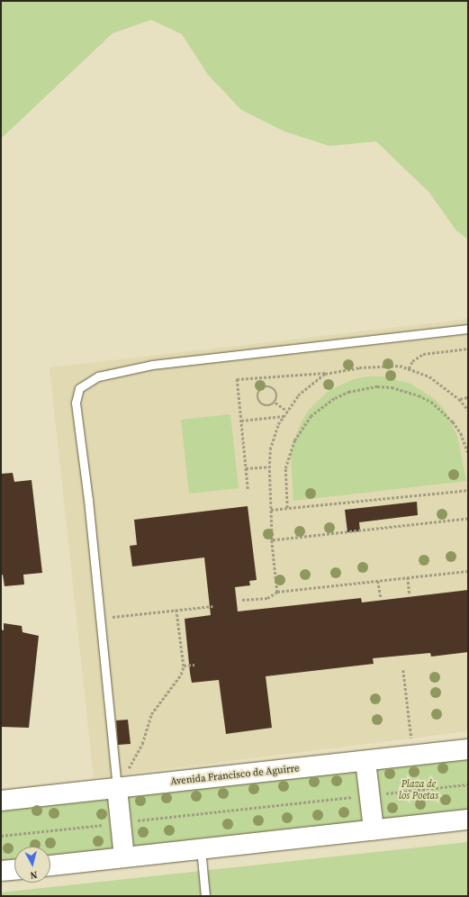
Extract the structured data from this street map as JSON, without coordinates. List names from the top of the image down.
{
  "streets": {
    "main road": ["Avenida Francisco de Aguirre"]
  },
  "parks": ["Plaza de los Poetas"],
  "north": "bottom"
}
